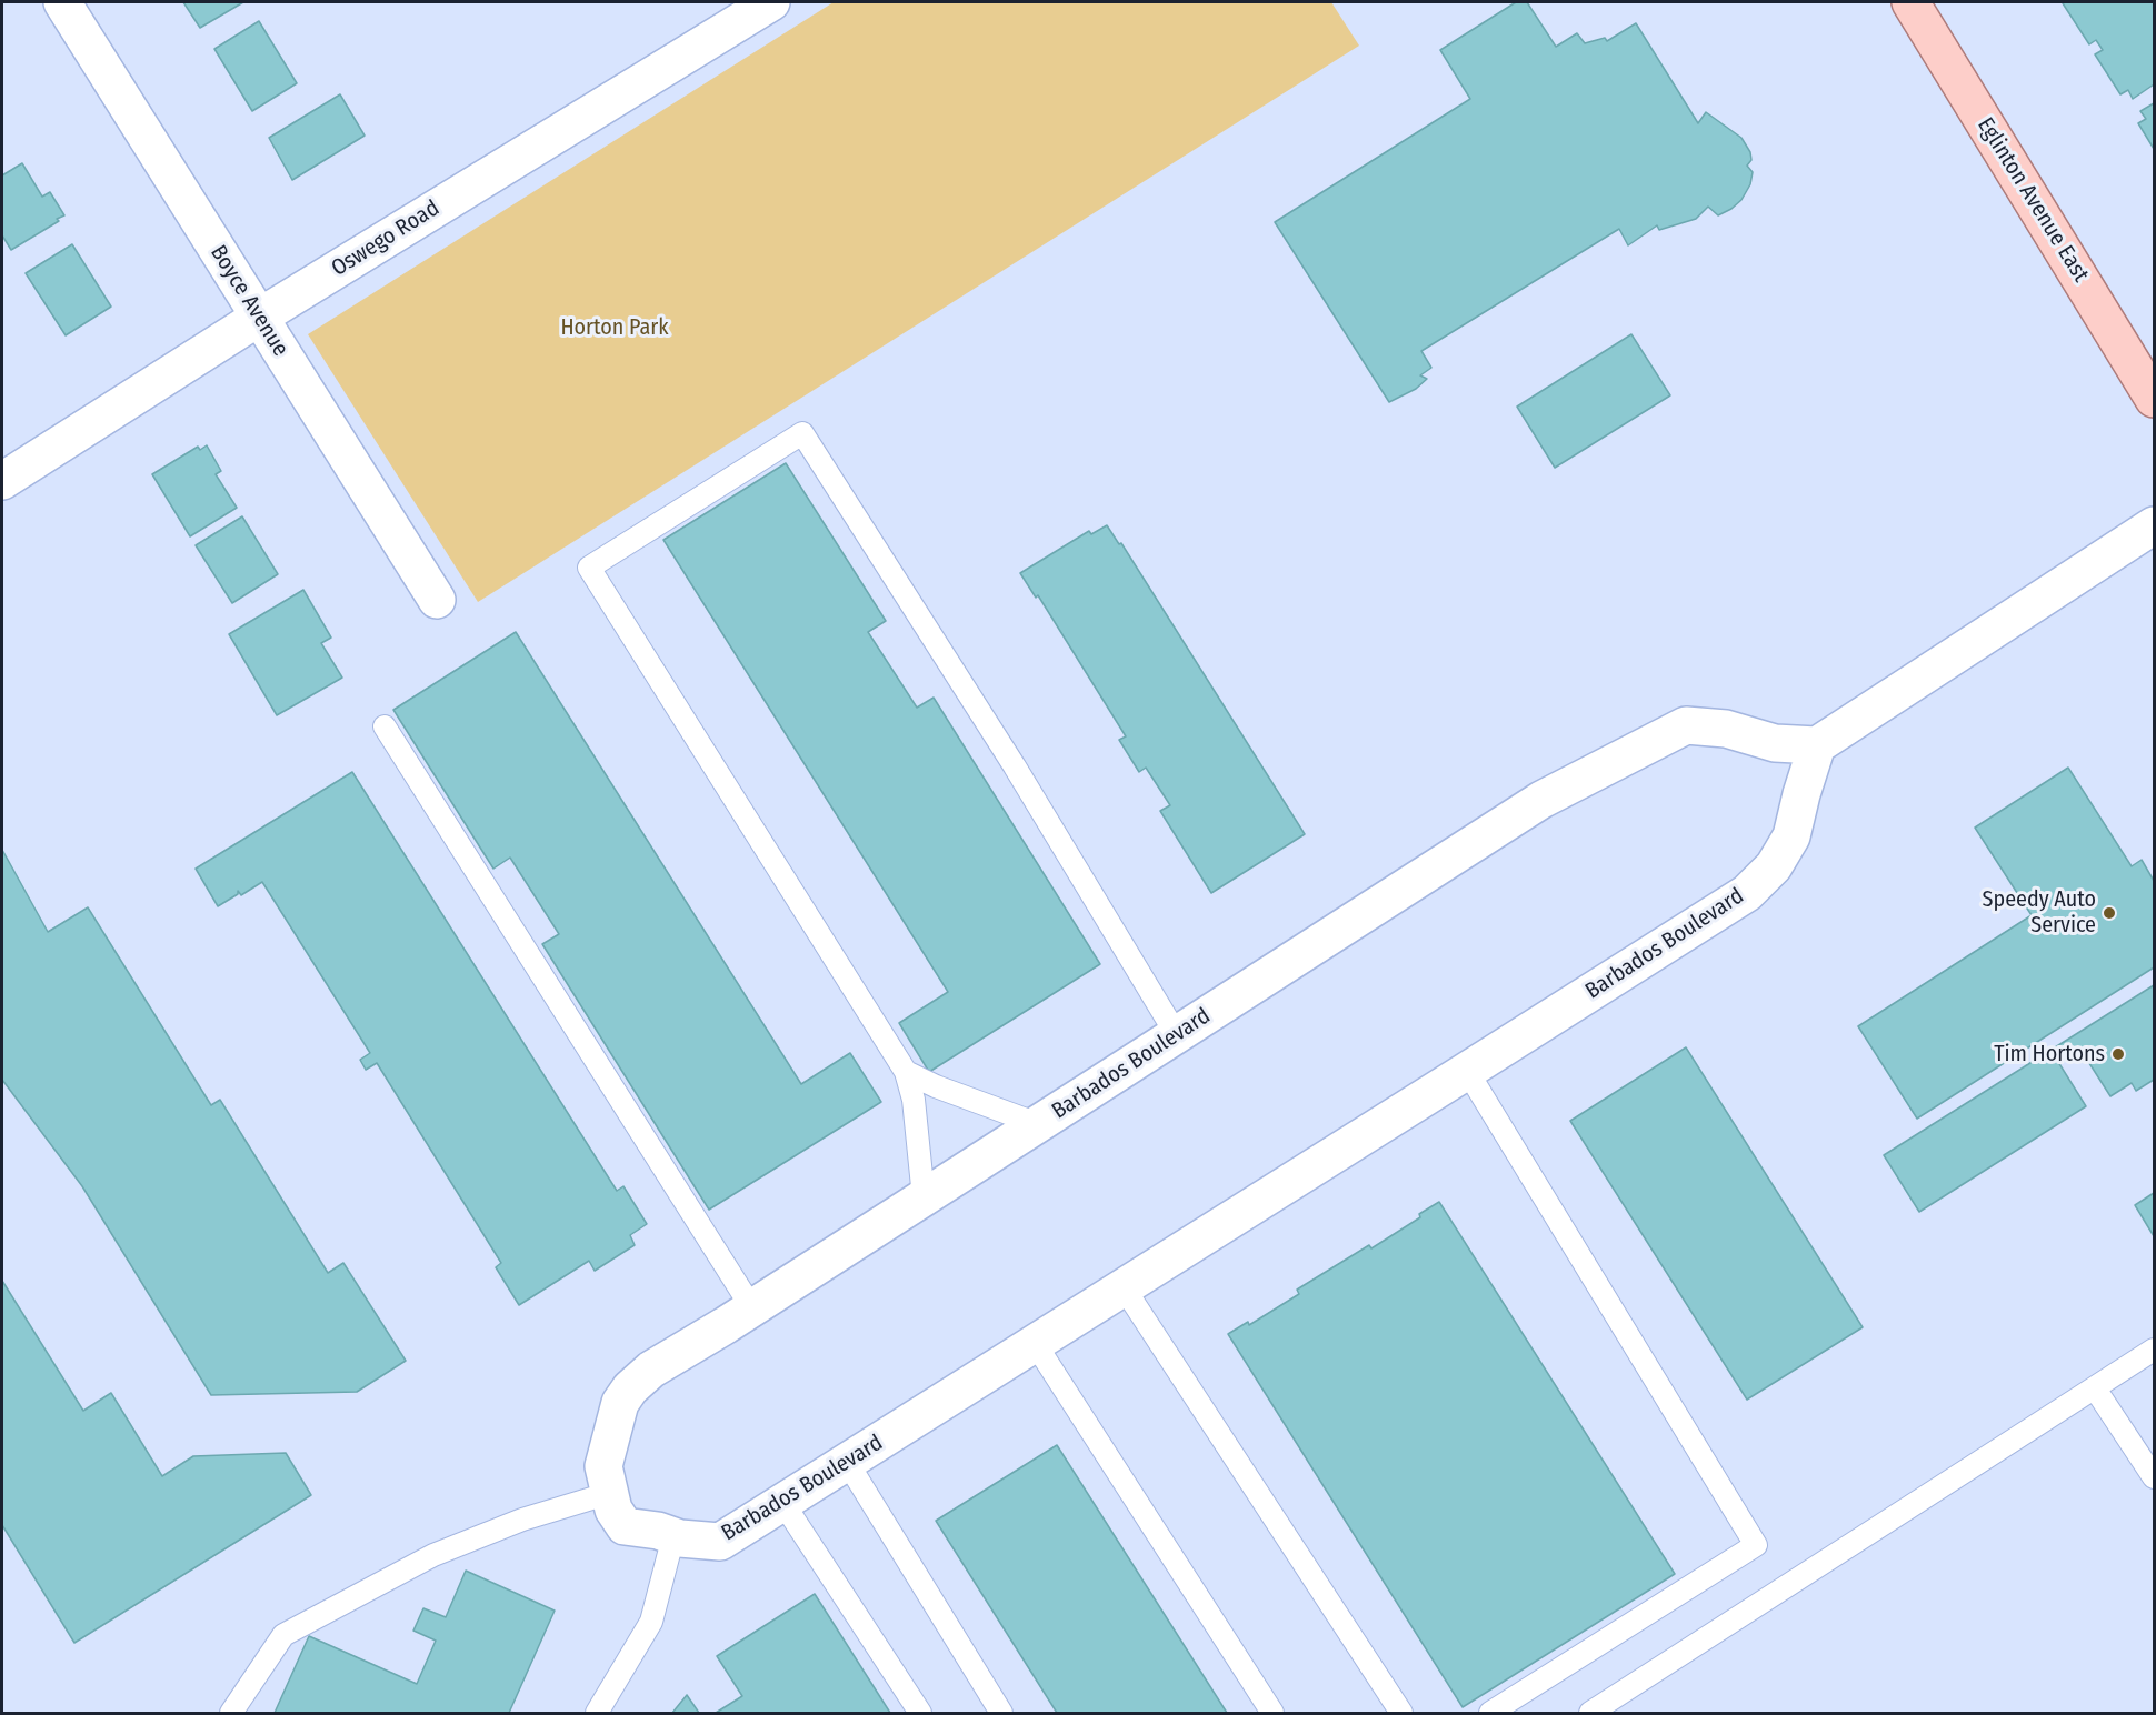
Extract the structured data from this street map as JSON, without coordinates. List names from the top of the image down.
{
  "streets": {
    "main road": ["Eglinton Avenue East"],
    "street": ["Oswego Road", "Boyce Avenue", "Barbados Boulevard"]
  },
  "crossings": [
    ["Oswego Road", "Boyce Avenue"]
  ],
  "parks": ["Horton Park"],
  "places": ["Speedy Auto Service", "Tim Hortons"]
}
